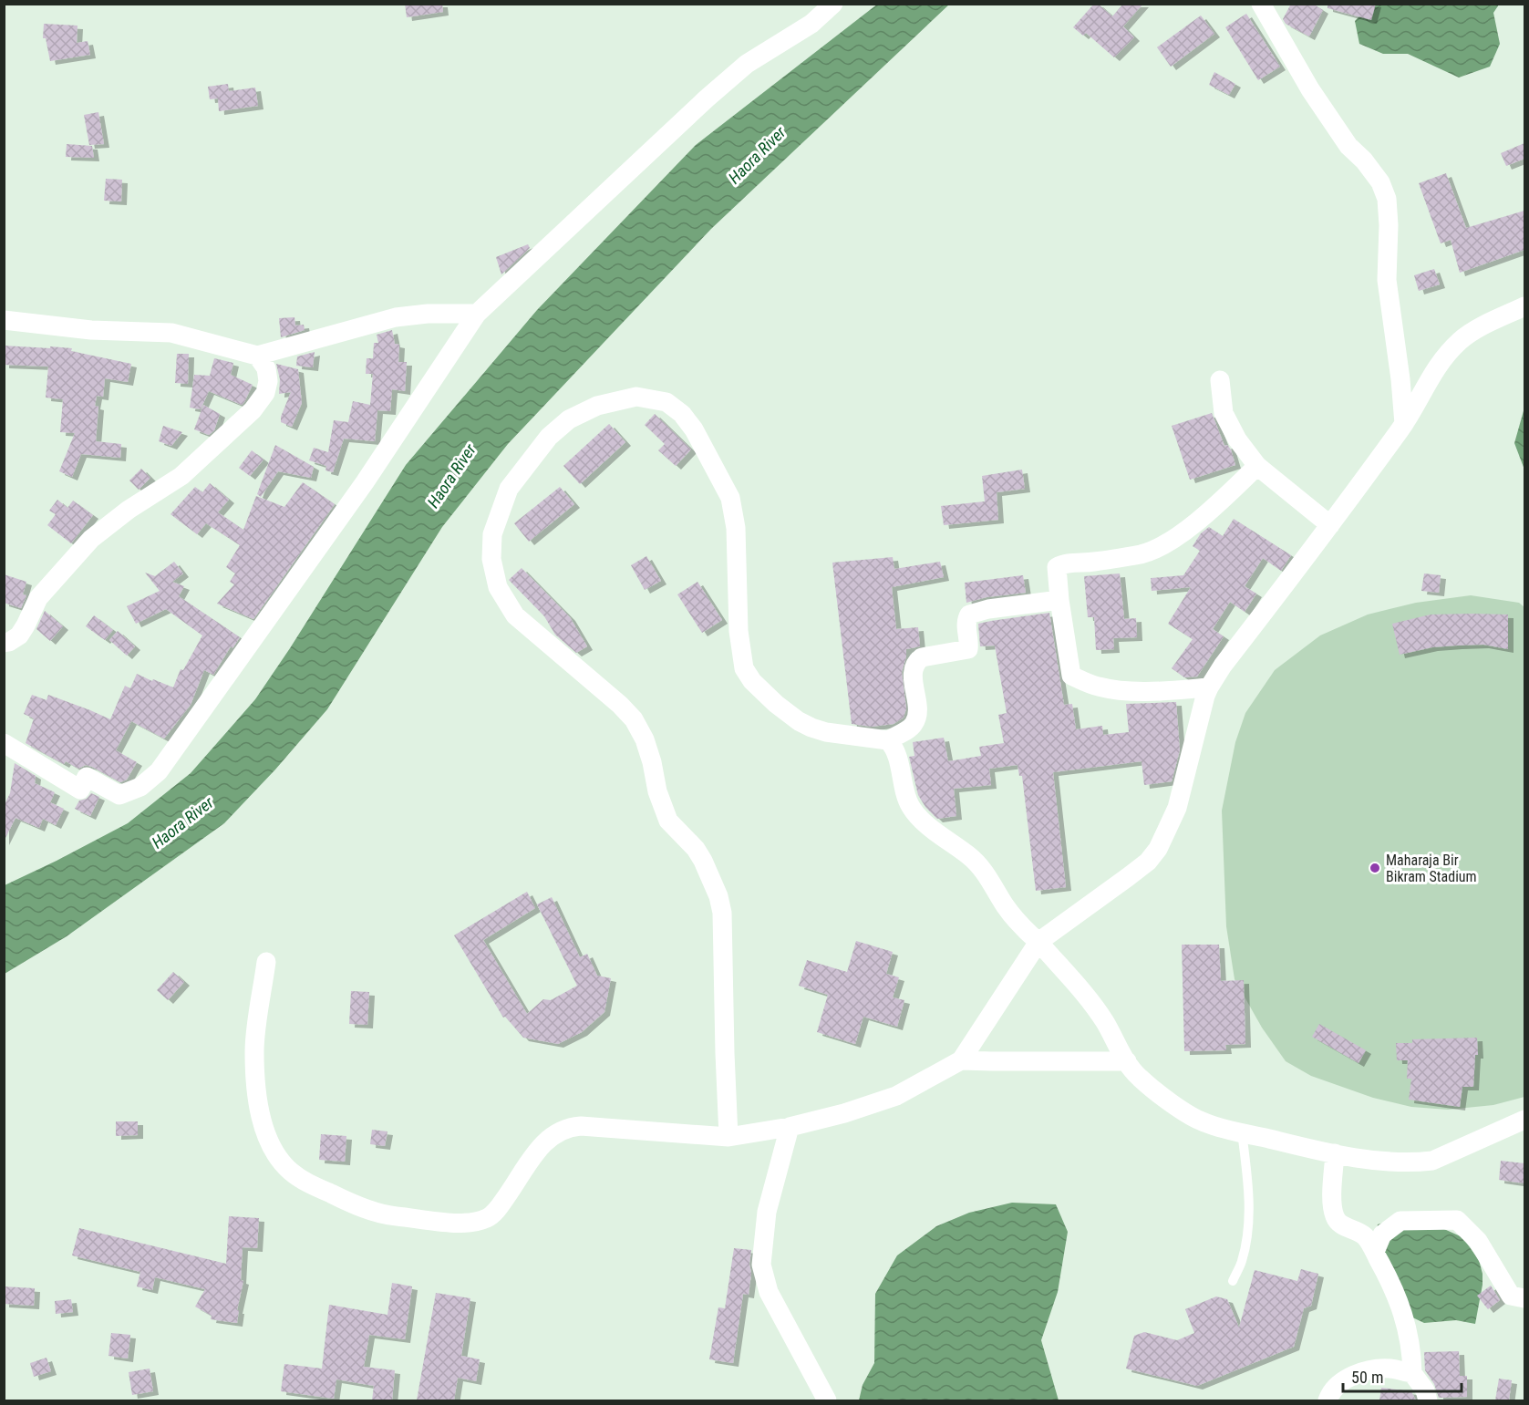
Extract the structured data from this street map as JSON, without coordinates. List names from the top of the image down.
{
  "water": ["Haora River"],
  "places": ["Maharaja Bir Bikram Stadium"],
  "scale_bar": "50 m"
}
